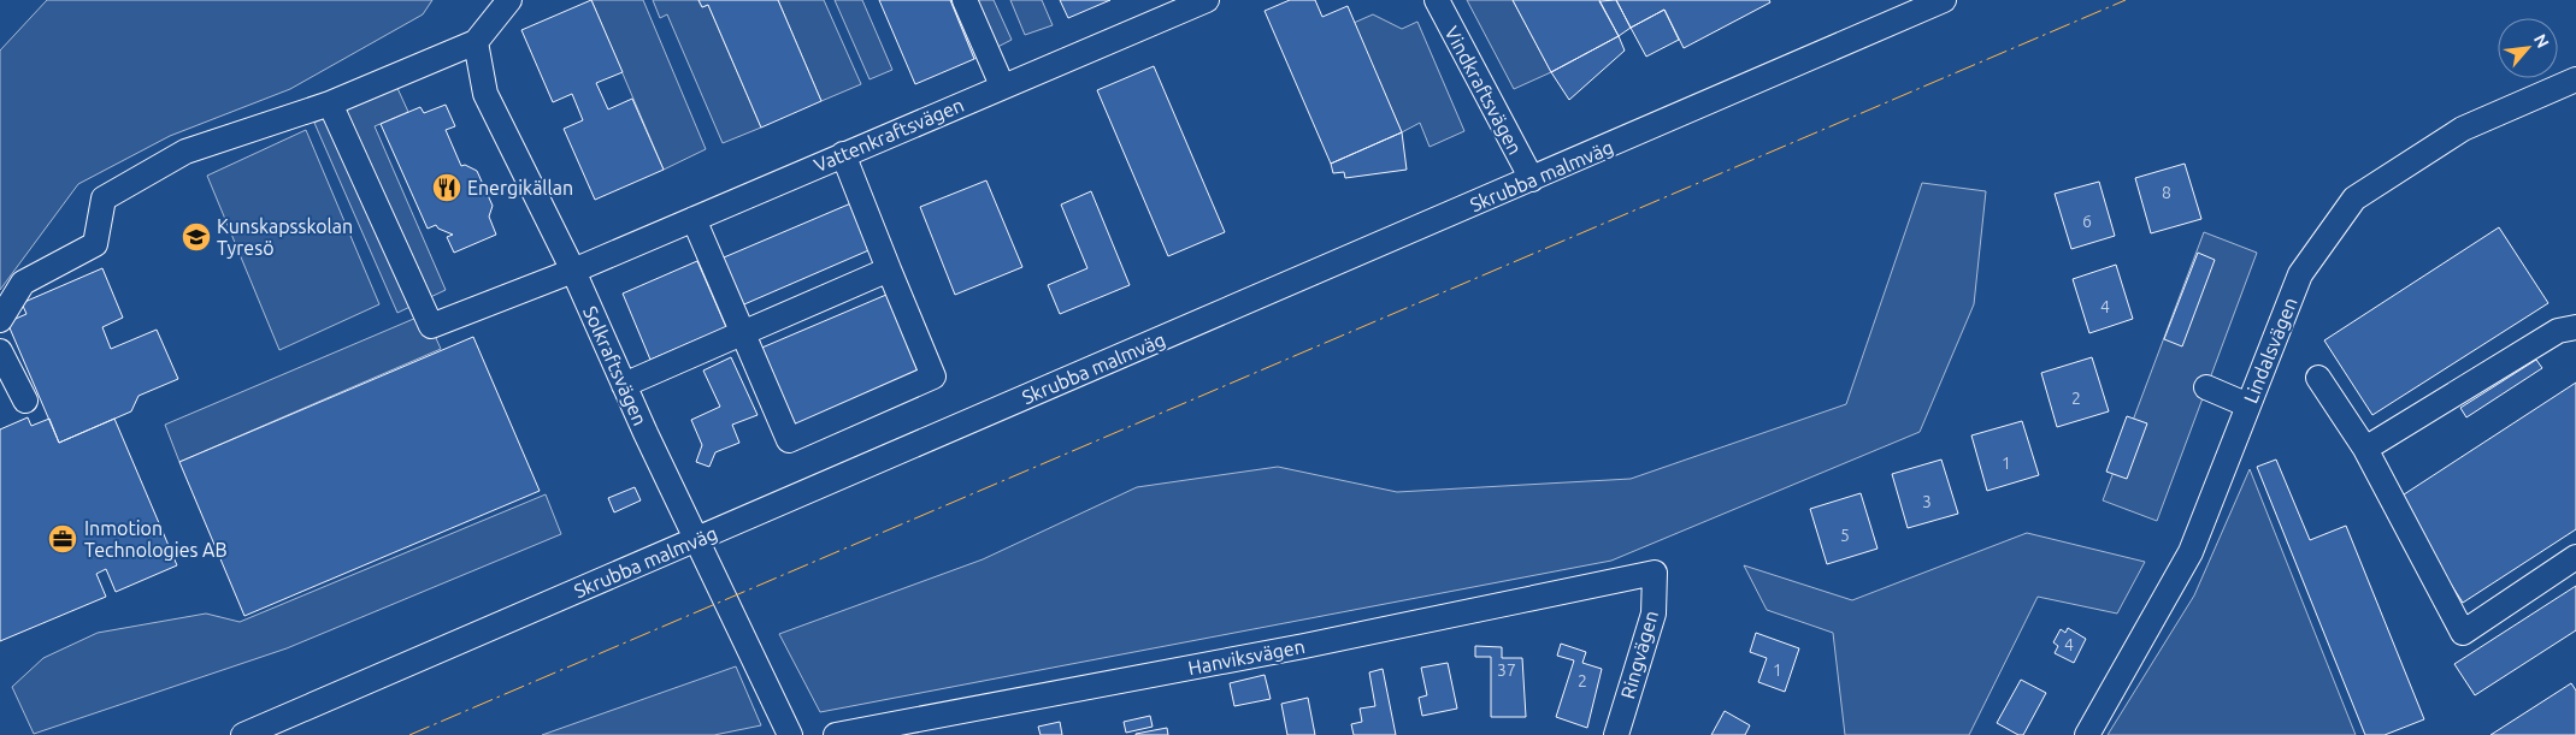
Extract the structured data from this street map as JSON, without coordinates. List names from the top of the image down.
{
  "streets": {
    "street": [
      "Vindkraftsvägen",
      "Vattenkraftsvägen",
      "Skrubba malmväg",
      "Lindalsvägen",
      "Solkraftsvägen",
      "Ringvägen",
      "Hanviksvägen"
    ]
  },
  "crossings": [
    ["Vindkraftsvägen", "Skrubba malmväg"],
    ["Vattenkraftsvägen", "Solkraftsvägen"],
    ["Skrubba malmväg", "Solkraftsvägen"],
    ["Ringvägen", "Hanviksvägen"]
  ],
  "places": {
    "restaurant": ["Energikällan"],
    "school or university": ["Kunskapsskolan Tyresö"],
    "office": ["Inmotion Technologies AB"]
  },
  "house_numbers": [
    "8",
    "6",
    "4",
    "2",
    "1",
    "3",
    "5",
    "4",
    "37",
    "1",
    "2"
  ],
  "north": "top right"
}
